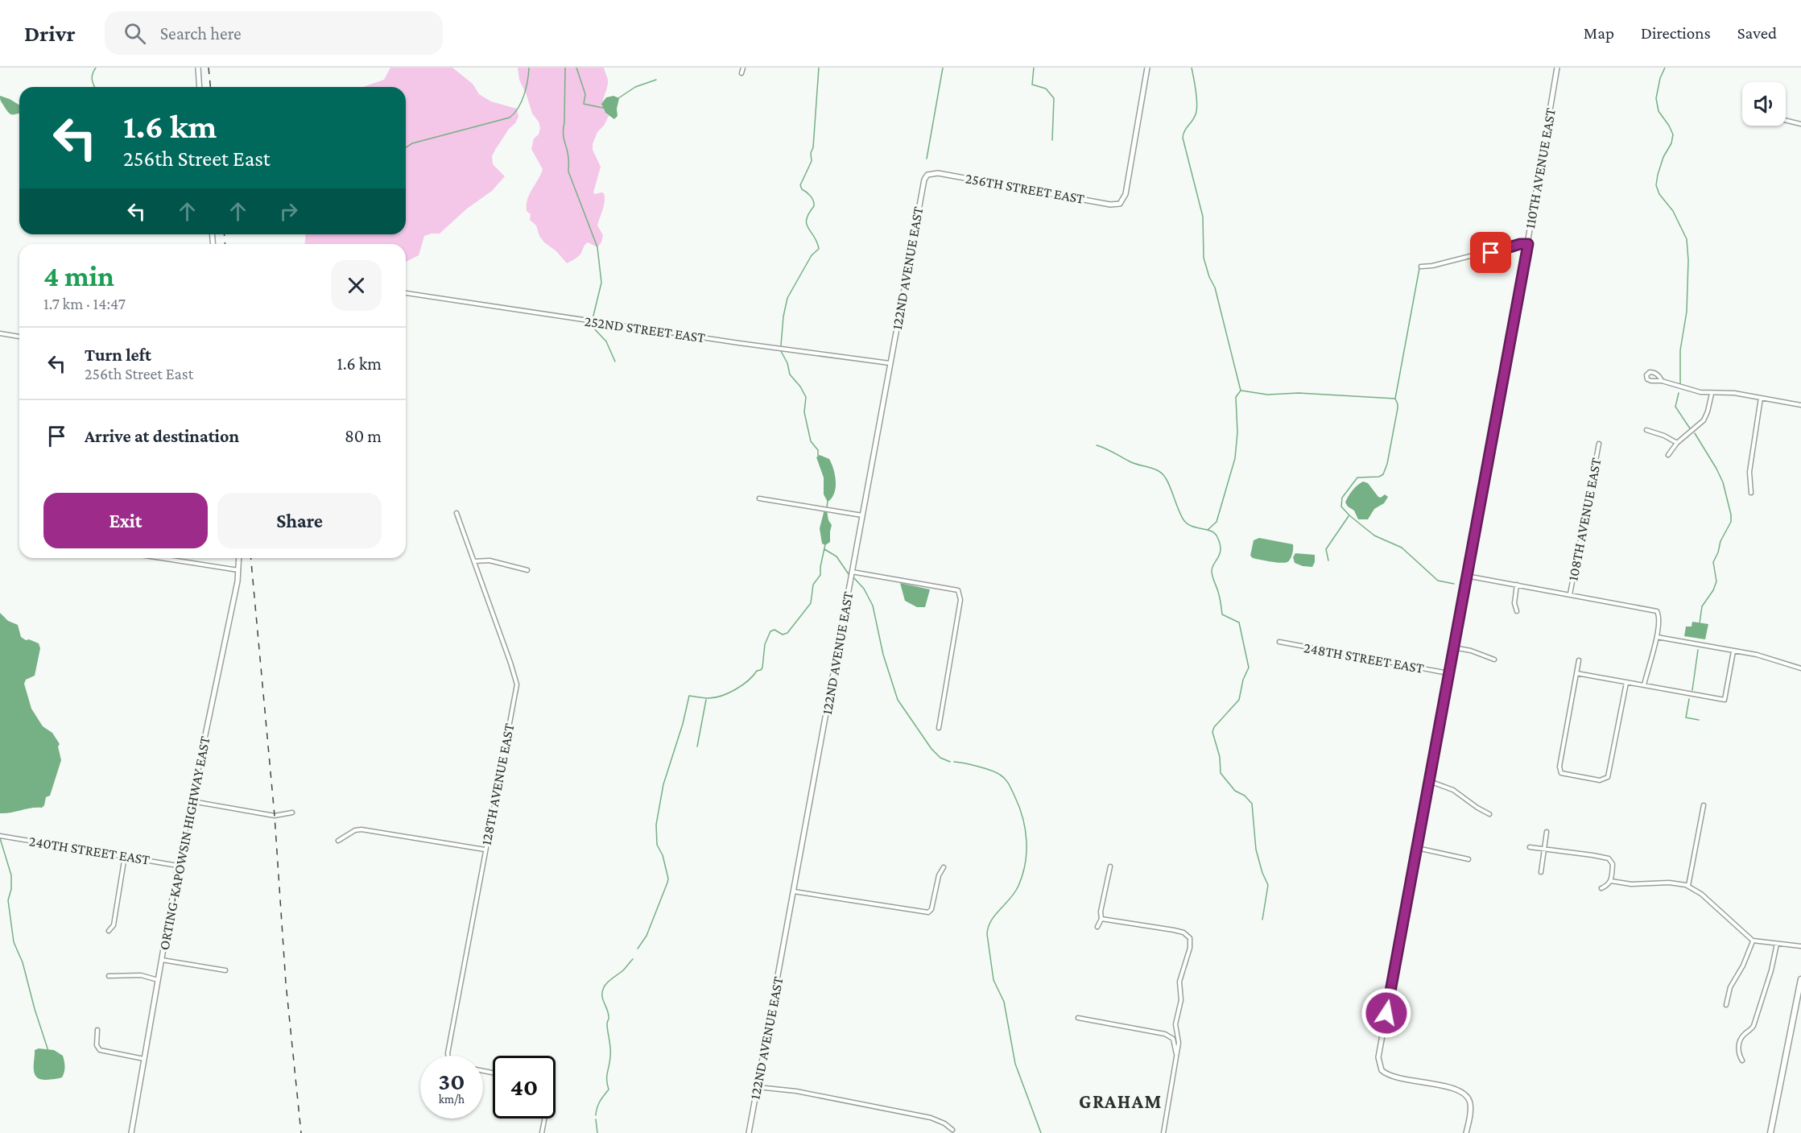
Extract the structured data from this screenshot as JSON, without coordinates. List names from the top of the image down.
{
  "streets": {
    "street": [
      "110TH AVENUE EAST",
      "256TH STREET EAST",
      "122ND AVENUE EAST",
      "252ND STREET EAST",
      "108TH AVENUE EAST",
      "248TH STREET EAST",
      "128TH AVENUE EAST",
      "ORTING-KAPOWSIN HIGHWAY EAST",
      "240TH STREET EAST"
    ]
  },
  "crossings": [
    ["110TH AVENUE EAST", "248TH STREET EAST"],
    ["256TH STREET EAST", "122ND AVENUE EAST"],
    ["122ND AVENUE EAST", "252ND STREET EAST"],
    ["ORTING-KAPOWSIN HIGHWAY EAST", "240TH STREET EAST"]
  ],
  "districts": ["GRAHAM"],
  "page": {
    "header": "Drivr",
    "search": "Search here",
    "nav": ["Map", "Directions", "Saved"],
    "turn": ["1.6 km", "256th Street East"],
    "heading": ["4 min", "1.7 km · 14:47"],
    "list": [
      {
        "name": "Turn left",
        "note": "256th Street East",
        "value": "1.6 km"
      },
      {
        "name": "Arrive at destination",
        "value": "80 m"
      }
    ],
    "buttons": ["Exit", "Share"],
    "speed": "30 km/h",
    "limit": "40"
  }
}
